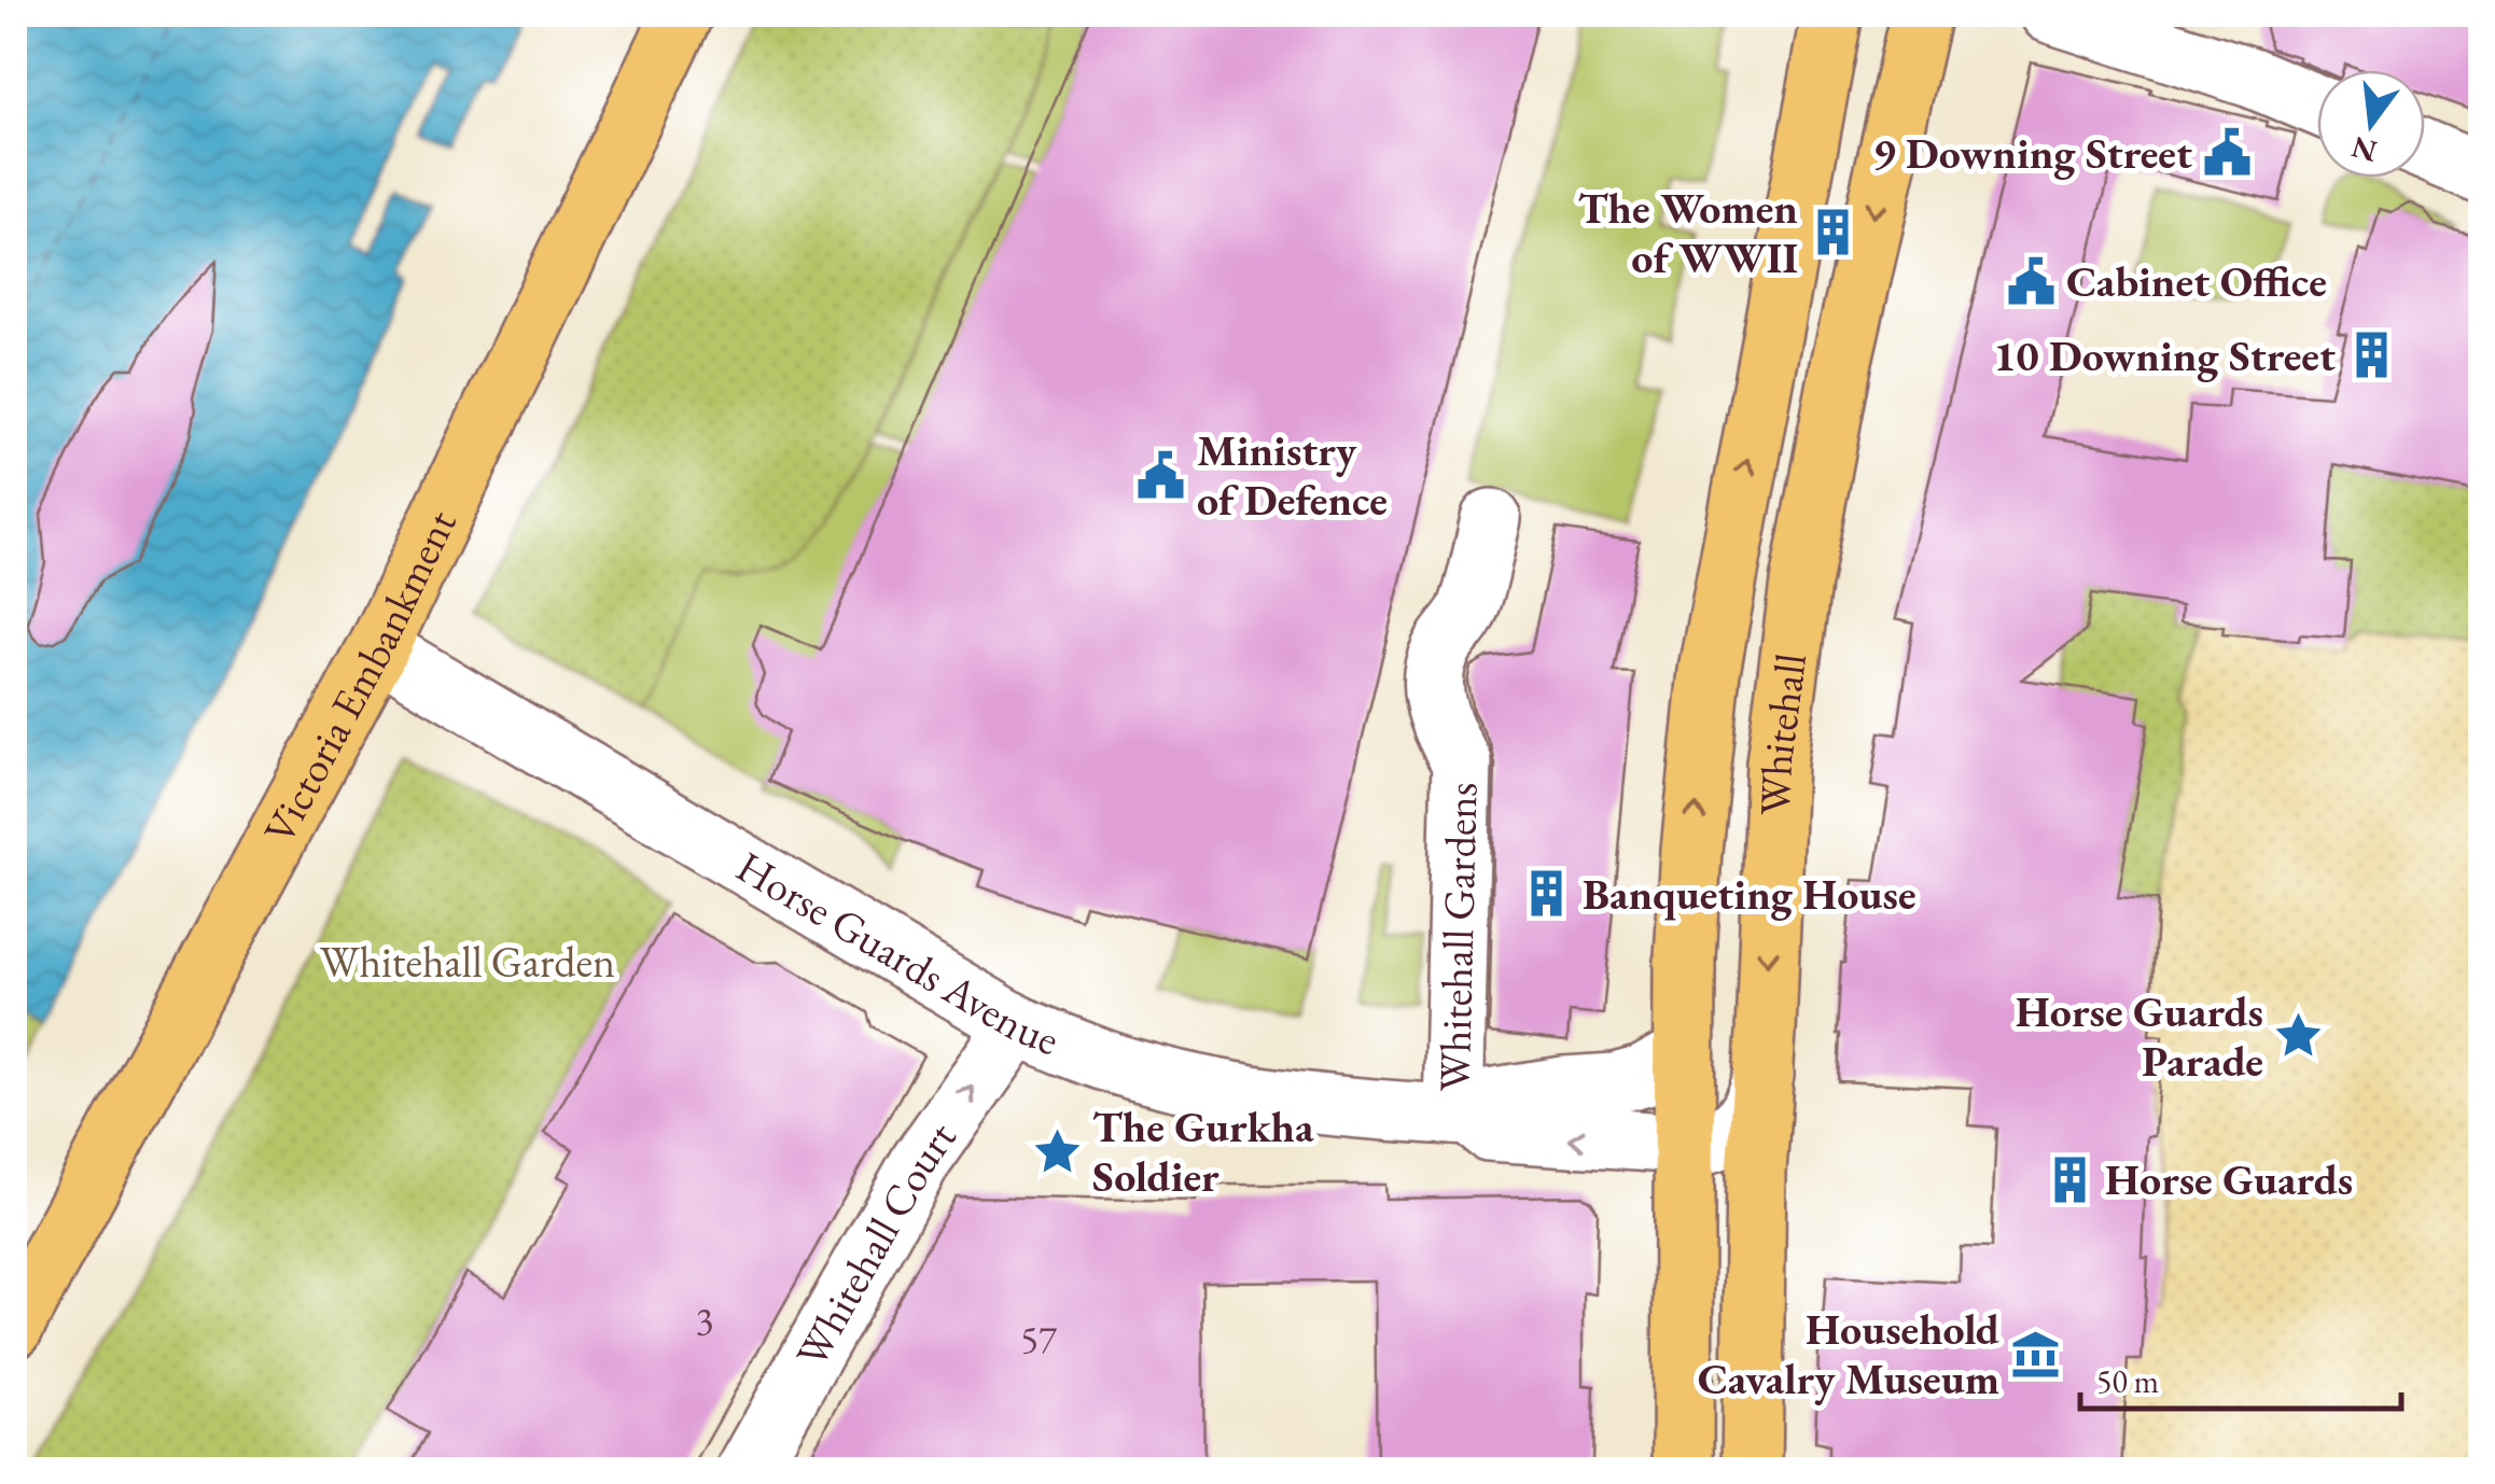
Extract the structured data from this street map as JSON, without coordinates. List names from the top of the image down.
{
  "streets": {
    "main road": ["Victoria Embankment", "Whitehall"],
    "street": ["Whitehall Gardens", "Horse Guards Avenue", "Whitehall Court"]
  },
  "crossings": [
    ["Victoria Embankment", "Horse Guards Avenue"],
    ["Whitehall", "Horse Guards Avenue"],
    ["Whitehall Gardens", "Horse Guards Avenue"],
    ["Horse Guards Avenue", "Whitehall Court"]
  ],
  "one_way": ["Whitehall Court"],
  "parks": ["Whitehall Garden"],
  "places": {
    "public building": ["9 Downing Street", "Cabinet Office", "Ministry of Defence"],
    "building": [
      "The Women of WWII",
      "10 Downing Street",
      "Banqueting House",
      "Horse Guards"
    ],
    "place": ["Horse Guards Parade", "The Gurkha Soldier"],
    "museum": ["Household Cavalry Museum"]
  },
  "house_numbers": ["3", "57"],
  "scale_bar": "50 m",
  "north": "bottom"
}
